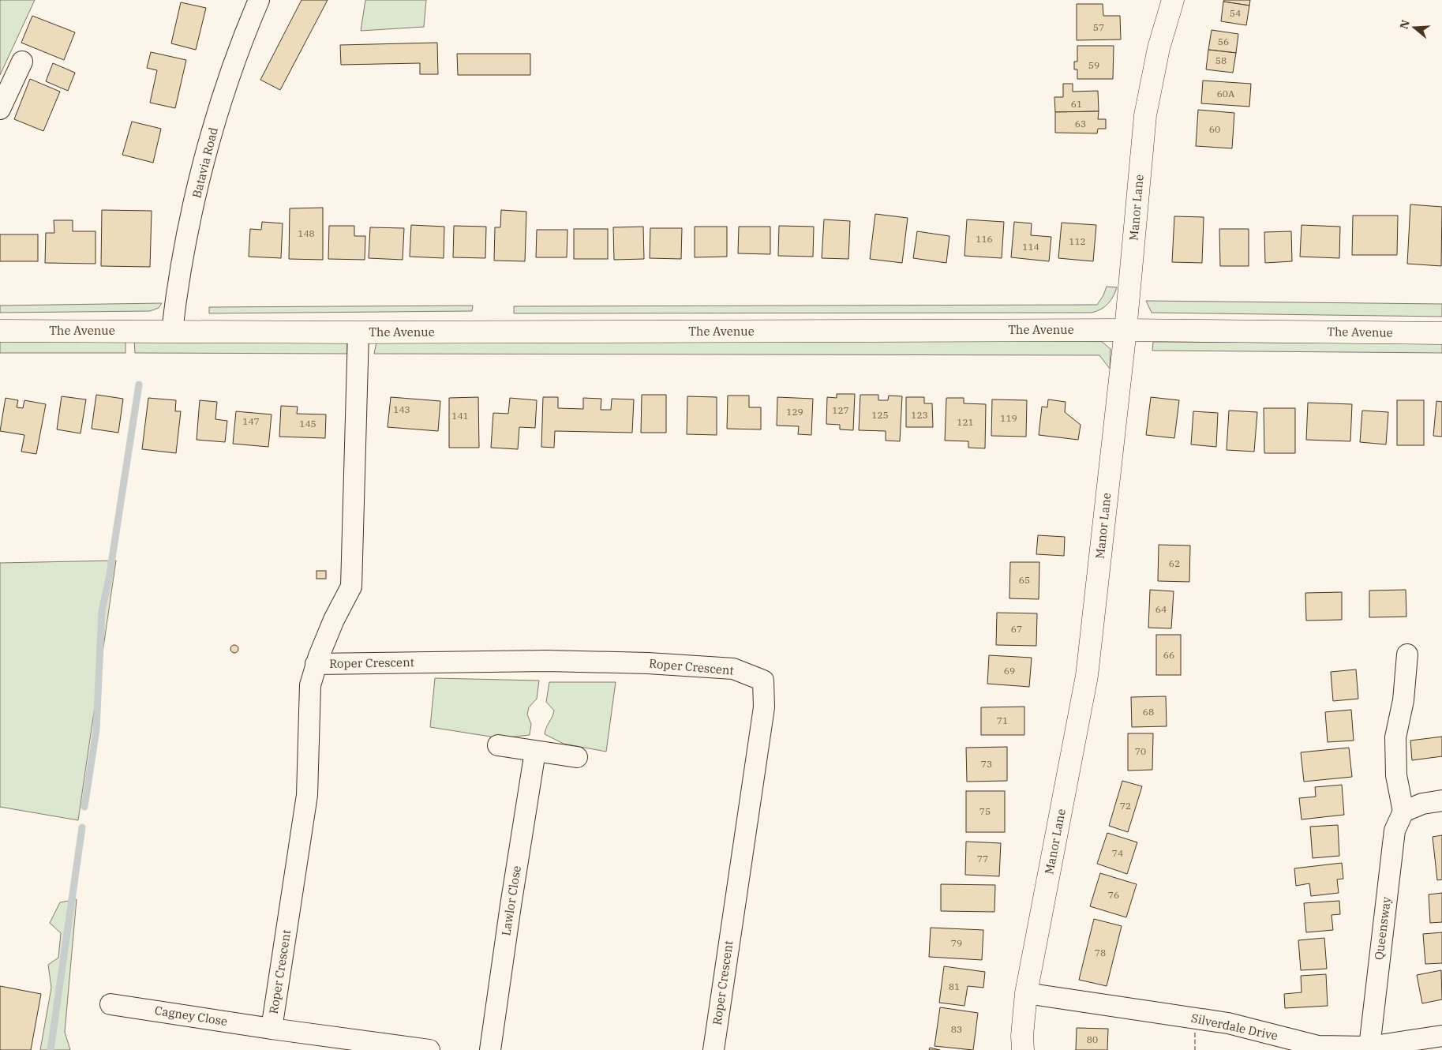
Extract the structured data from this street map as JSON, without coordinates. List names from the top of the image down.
{
  "streets": {
    "street": [
      "Batavia Road",
      "Manor Lane",
      "The Avenue",
      "Roper Crescent",
      "Lawlor Close",
      "Queensway",
      "Cagney Close",
      "Silverdale Drive"
    ]
  },
  "crossings": [
    ["Batavia Road", "The Avenue"],
    ["Manor Lane", "The Avenue"],
    ["Manor Lane", "Silverdale Drive"],
    ["The Avenue", "Roper Crescent"],
    ["Roper Crescent", "Cagney Close"],
    ["Queensway", "Silverdale Drive"]
  ],
  "house_numbers": [
    "54",
    "57",
    "56",
    "58",
    "59",
    "60A",
    "61",
    "63",
    "60",
    "148",
    "116",
    "112",
    "114",
    "143",
    "127",
    "129",
    "125",
    "123",
    "141",
    "119",
    "147",
    "121",
    "145",
    "62",
    "65",
    "64",
    "67",
    "66",
    "69",
    "68",
    "71",
    "70",
    "73",
    "72",
    "75",
    "74",
    "77",
    "76",
    "79",
    "78",
    "81",
    "83",
    "80"
  ],
  "north": "left"
}
